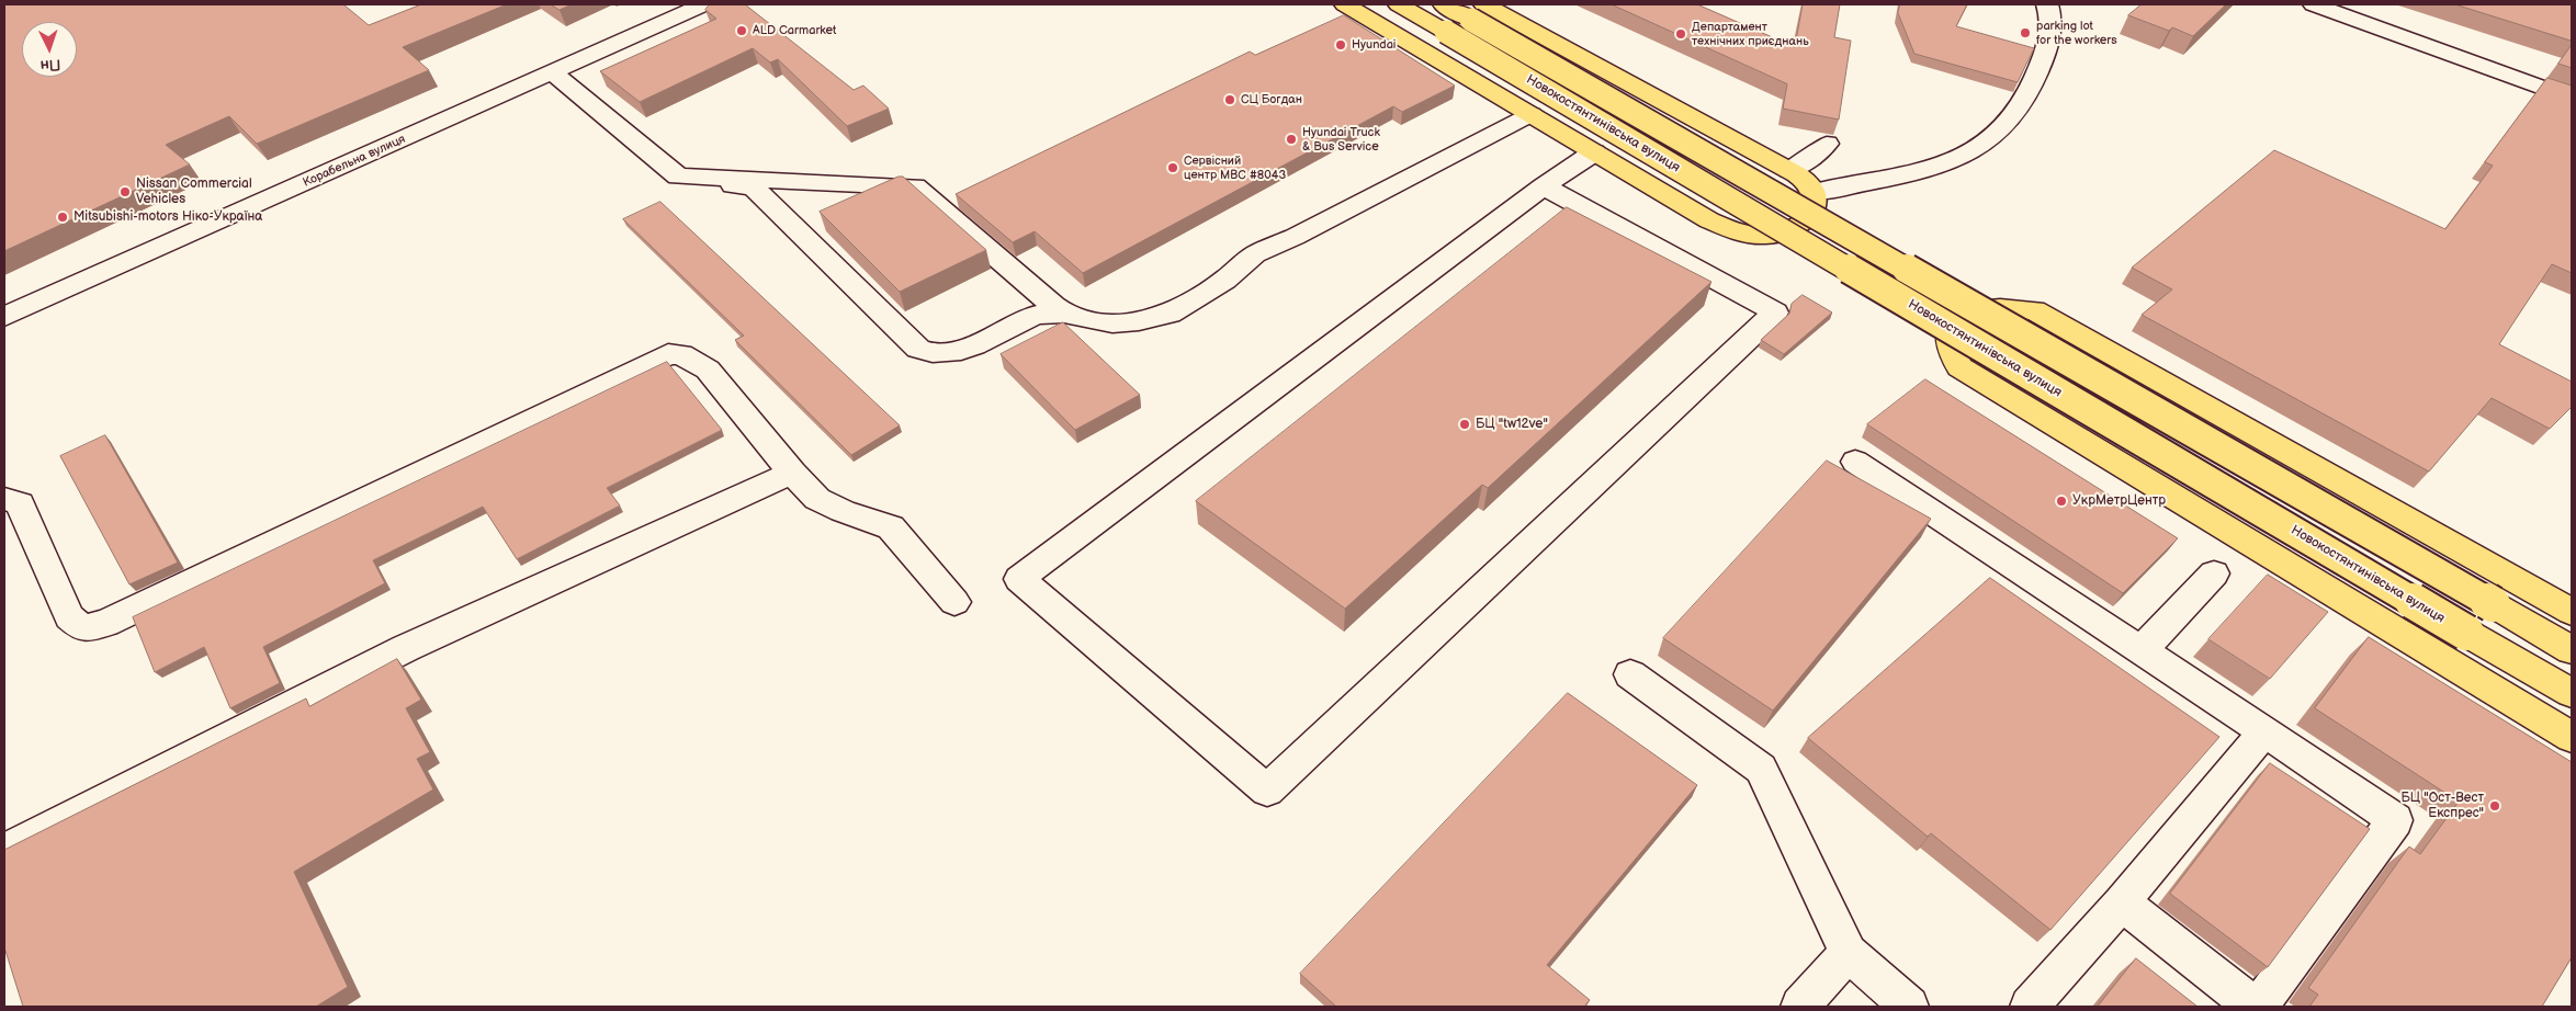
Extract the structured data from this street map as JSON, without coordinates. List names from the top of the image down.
{
  "streets": {
    "main road": ["Новокостянтинівська вулиця"],
    "street": ["Корабельна вулиця"]
  },
  "places": [
    "ALD Carmarket",
    "parking lot for the workers",
    "Департамент технічних приєднань",
    "Hyundai",
    "СЦ Богдан",
    "Hyundai Truck & Bus Service",
    "Сервісний центр МВС #8043",
    "Nissan Commercial Vehicles",
    "Mitsubishi-motors Ніко-Україна",
    "БЦ \"tw12ve\"",
    "УкрМетрЦентр",
    "БЦ \"Ост-Вест Експрес\""
  ],
  "north": "bottom"
}
